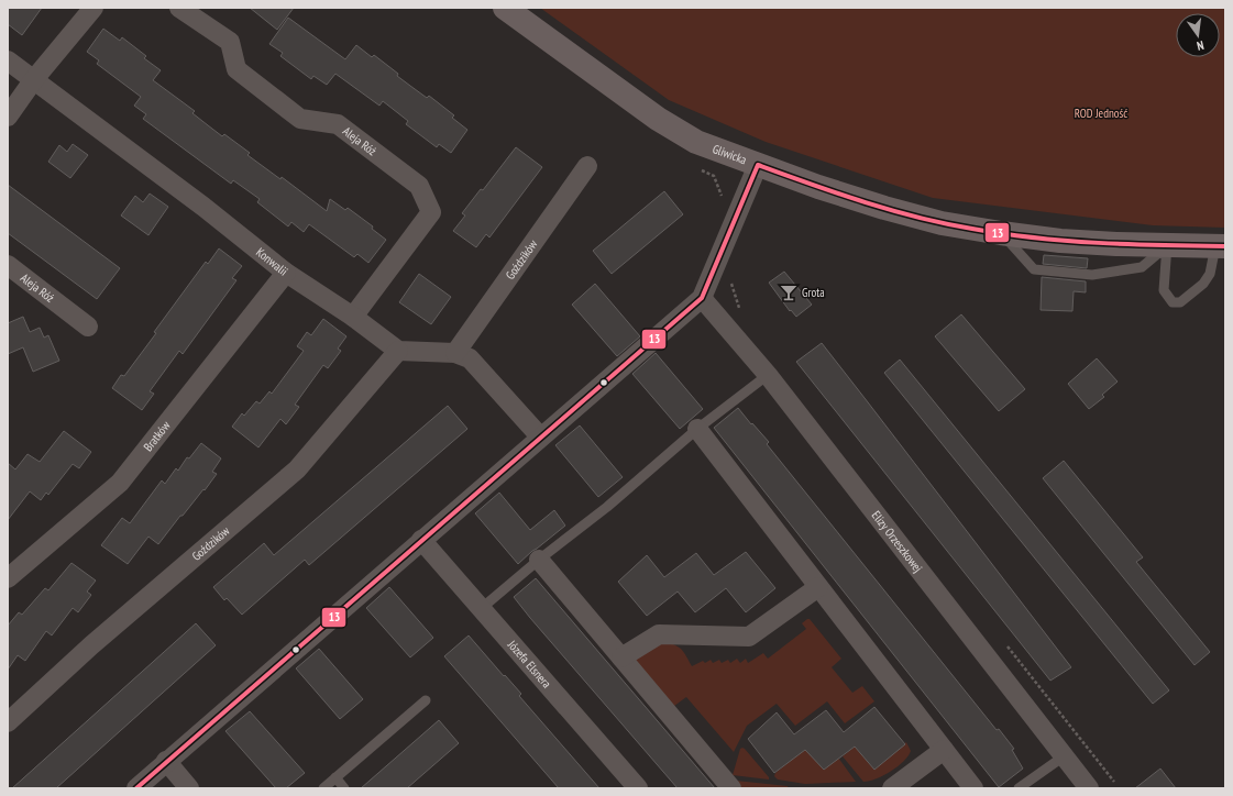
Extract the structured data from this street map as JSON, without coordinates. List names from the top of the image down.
{
  "streets": {
    "main road": ["Gliwicka"],
    "street": [
      "Aleja Róż",
      "Goździków",
      "Konwalii",
      "Bratków",
      "Elizy Orzeszkowej",
      "Józefa Elsnera"
    ]
  },
  "crossings": [
    ["Aleja Róż", "Konwalii"],
    ["Goździków", "Konwalii"],
    ["Konwalii", "Bratków"]
  ],
  "parks": ["ROD Jedność"],
  "places": {
    "bar": ["Grota"]
  },
  "lines": ["transit line 13"],
  "north": "bottom"
}
